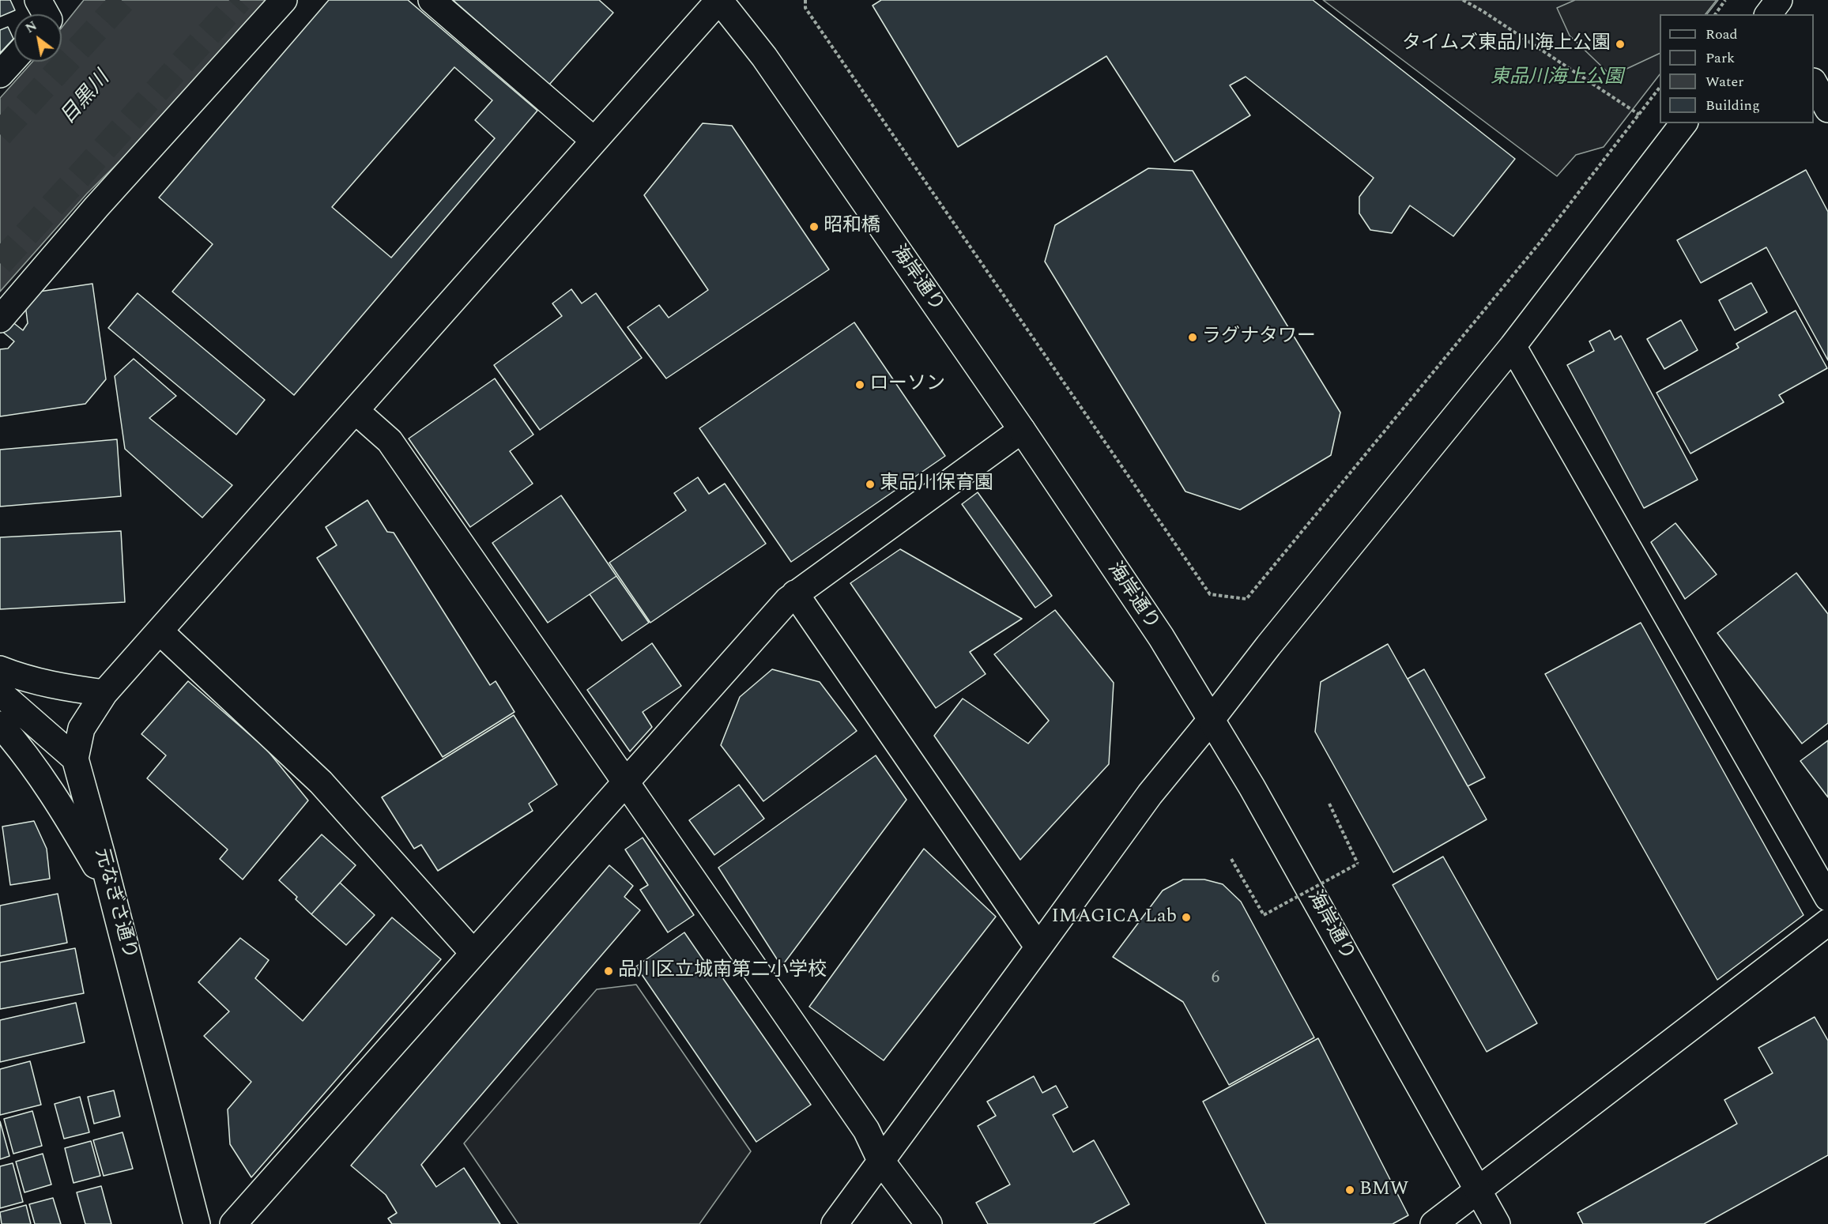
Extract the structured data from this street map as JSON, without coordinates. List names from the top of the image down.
{
  "streets": {
    "main road": ["海岸通り", "元なぎさ通り"]
  },
  "crossings": [
    ["海岸通り", "元なぎさ通り"]
  ],
  "water": ["目黒川"],
  "parks": ["東品川海上公園"],
  "places": [
    "タイムズ東品川海上公園",
    "昭和橋",
    "ラグナタワー",
    "ローソン",
    "東品川保育園",
    "IMAGICA Lab",
    "品川区立城南第二小学校",
    "BMW"
  ],
  "house_numbers": ["6"],
  "legend": [
    "Road",
    "Park",
    "Water",
    "Building"
  ],
  "north": "top left"
}
